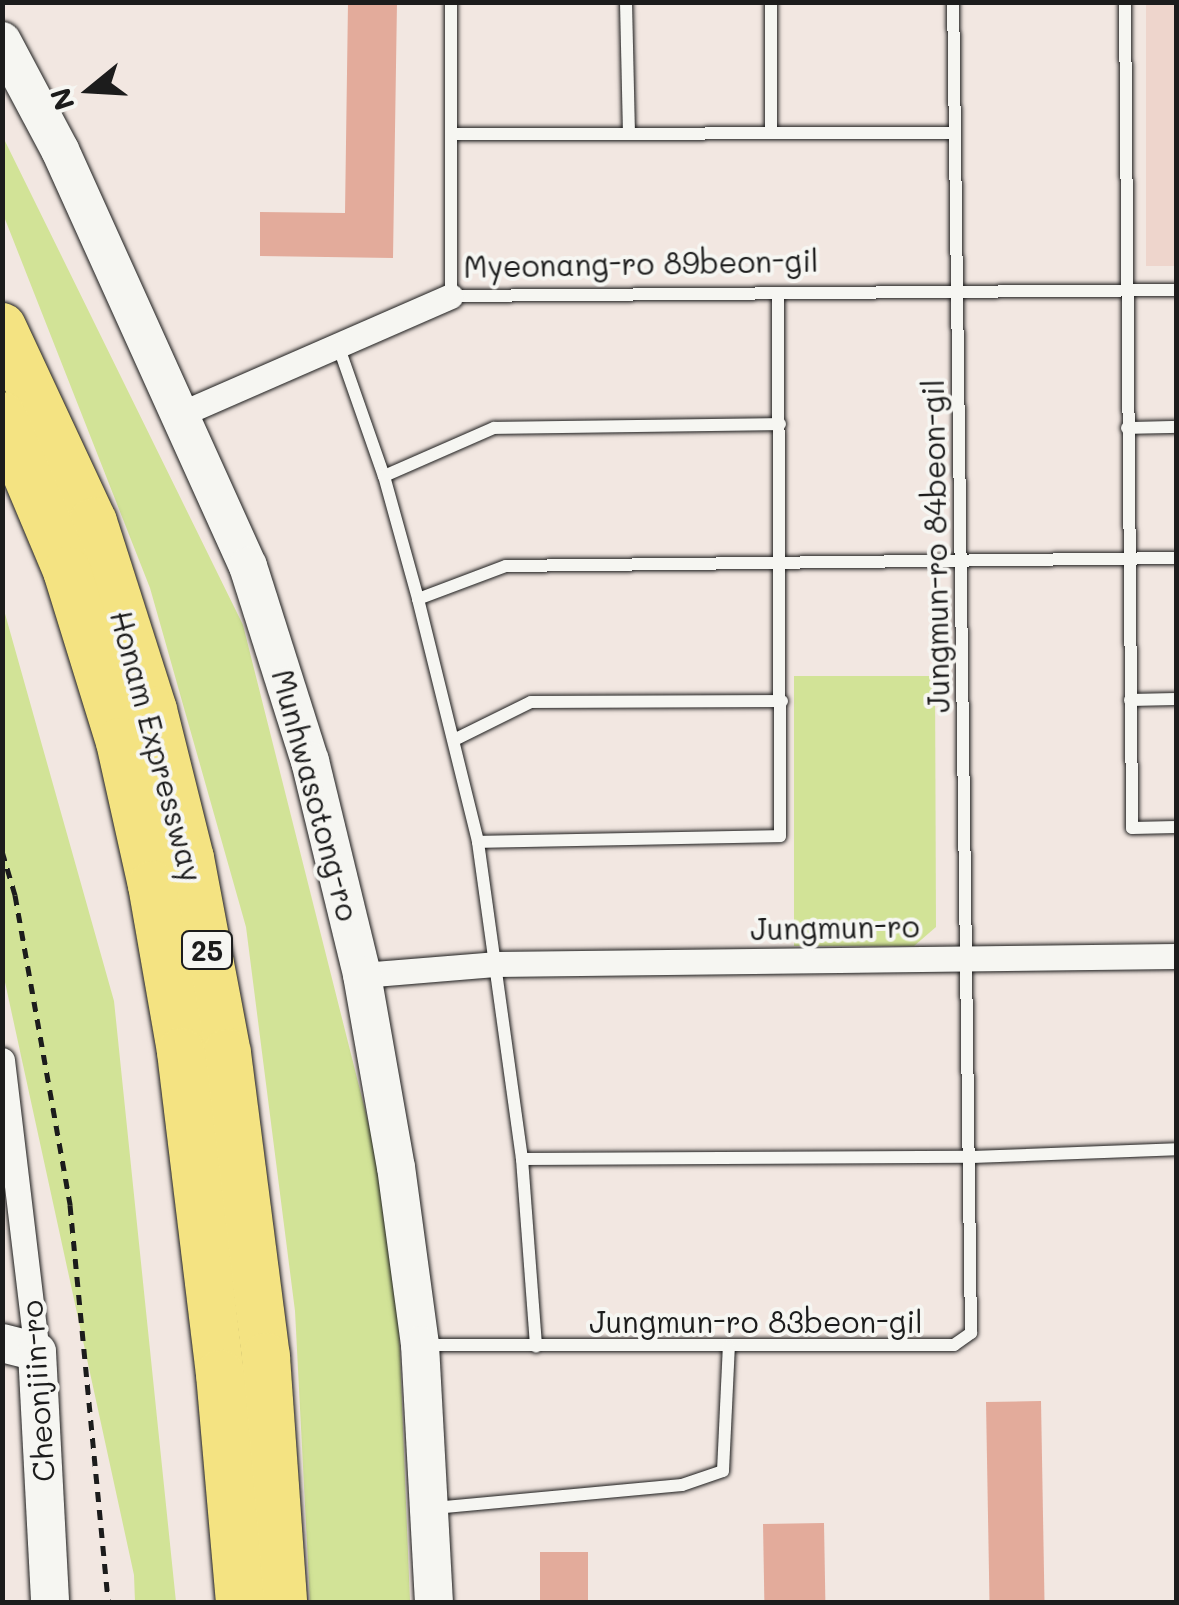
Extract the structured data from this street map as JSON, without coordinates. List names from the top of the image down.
{
  "streets": {
    "highway": ["Honam Expressway", "25"],
    "street": [
      "Myeonang-ro 89beon-gil",
      "Munhwasotong-ro",
      "Jungmun-ro",
      "Cheonjiin-ro"
    ],
    "lane": ["Jungmun-ro 84beon-gil", "Jungmun-ro 83beon-gil"]
  },
  "crossings": [
    ["Myeonang-ro 89beon-gil", "Jungmun-ro 84beon-gil"],
    ["Myeonang-ro 89beon-gil", "Munhwasotong-ro"],
    ["Jungmun-ro 84beon-gil", "Jungmun-ro"],
    ["Jungmun-ro 84beon-gil", "Jungmun-ro 83beon-gil"],
    ["Munhwasotong-ro", "Jungmun-ro"],
    ["Munhwasotong-ro", "Jungmun-ro 83beon-gil"],
    ["Jungmun-ro", "Jungmun-ro 83beon-gil"]
  ],
  "north": "left"
}
